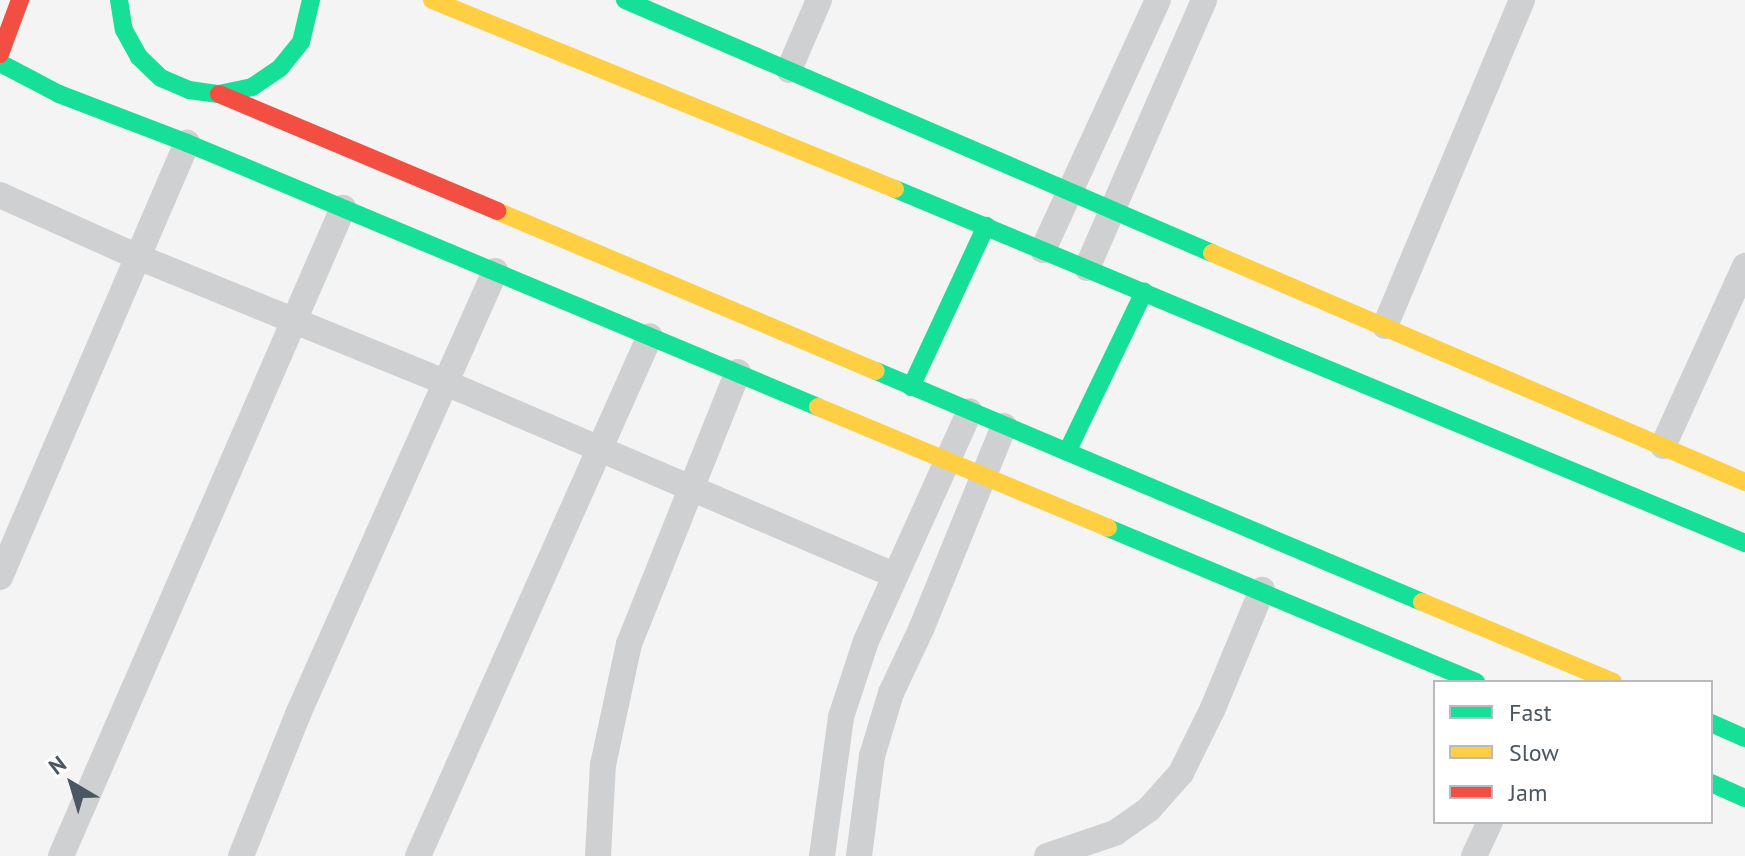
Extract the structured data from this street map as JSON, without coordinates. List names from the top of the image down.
{
  "legend": ["Fast", "Slow", "Jam"],
  "north": "top left"
}
